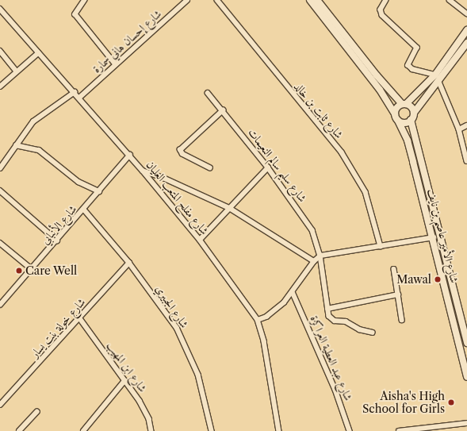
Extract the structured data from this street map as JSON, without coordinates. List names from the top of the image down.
{
  "streets": {
    "main road": ["شارع الأمير عاصم بن نايف"],
    "street": [
      "شارع إحسان هاني سمارة",
      "شارع ثابت بن خالد",
      "شارع سليم سالم النعيمات",
      "شارع مفلح المتعب العليان",
      "شارع الأنبابي",
      "شارع الجبيري",
      "شارع خولة بنت يسار",
      "شارع عبد العطية العراكزة",
      "شارع ابن المهيب"
    ]
  },
  "crossings": [
    ["شارع إحسان هاني سمارة", "شارع مفلح المتعب العليان"],
    ["شارع مفلح المتعب العليان", "شارع الأنبابي"],
    ["شارع الأنبابي", "شارع الجبيري"],
    ["شارع الجبيري", "شارع خولة بنت يسار"],
    ["شارع خولة بنت يسار", "شارع ابن المهيب"]
  ],
  "places": ["Care Well", "Mawal", "Aisha's High School for Girls"]
}
